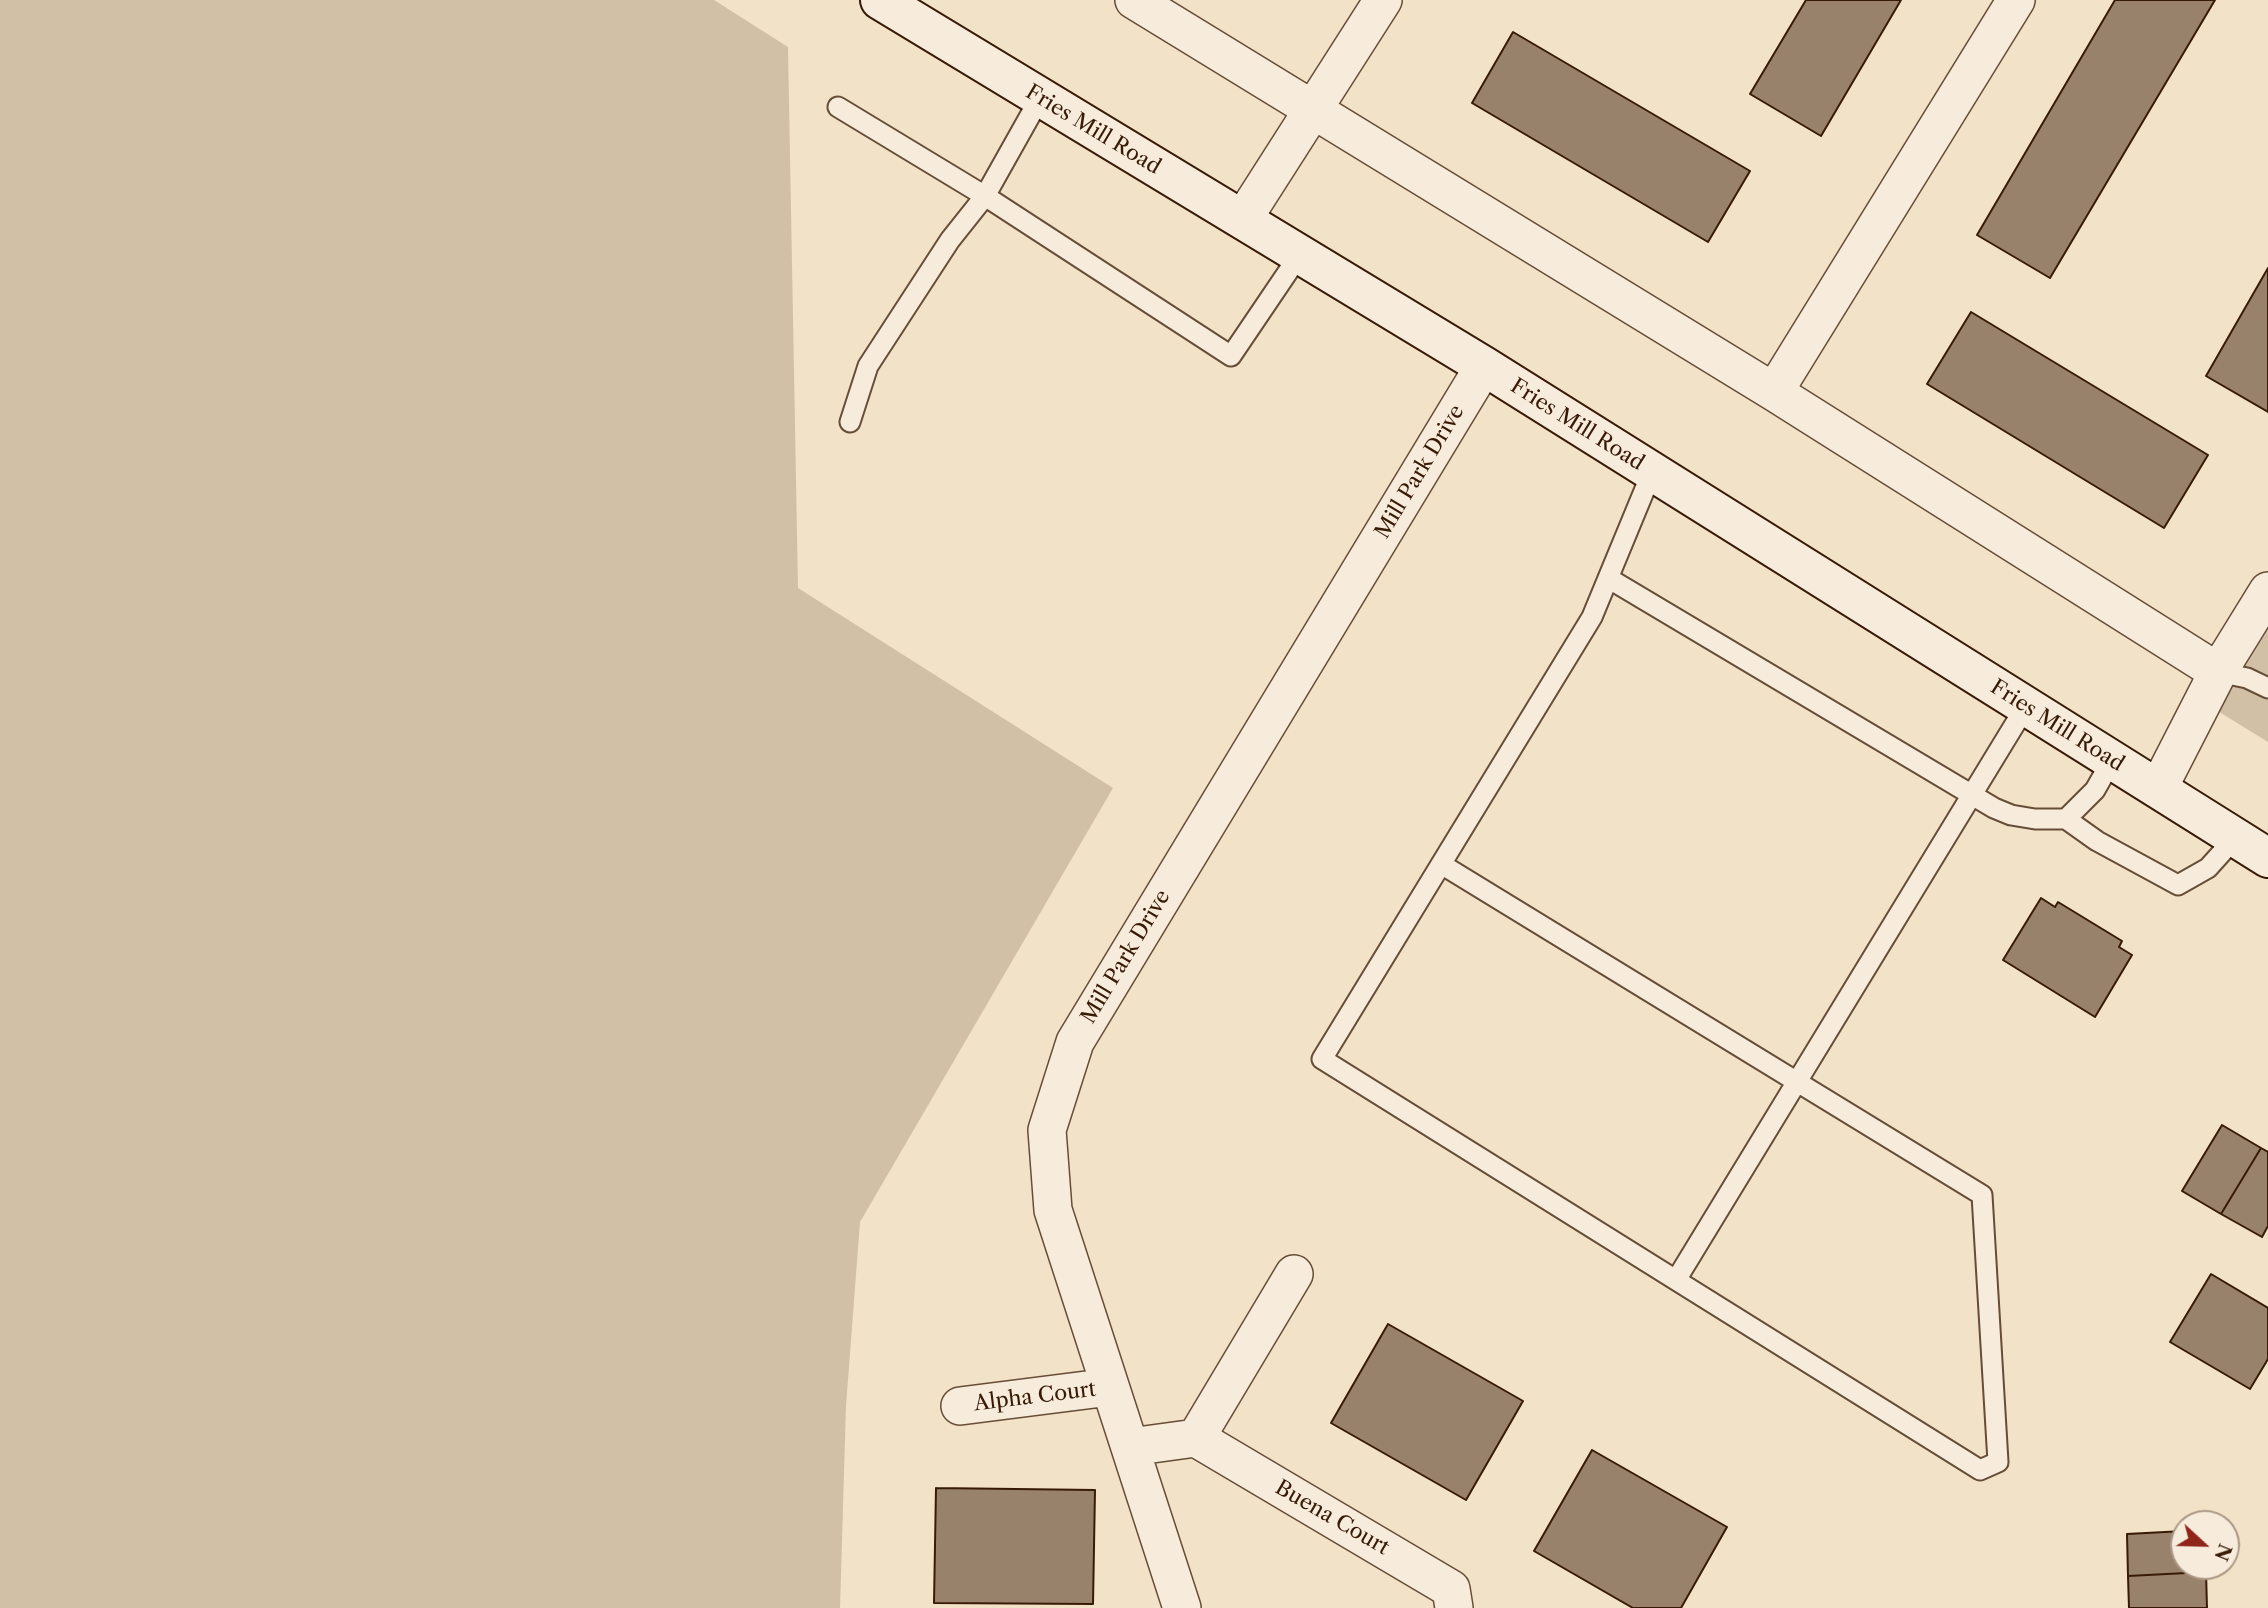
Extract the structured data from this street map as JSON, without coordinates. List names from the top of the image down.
{
  "streets": {
    "main road": ["Fries Mill Road"],
    "street": ["Mill Park Drive", "Alpha Court", "Buena Court"]
  },
  "crossings": [
    ["Fries Mill Road", "Mill Park Drive"],
    ["Mill Park Drive", "Alpha Court"]
  ],
  "north": "right"
}
